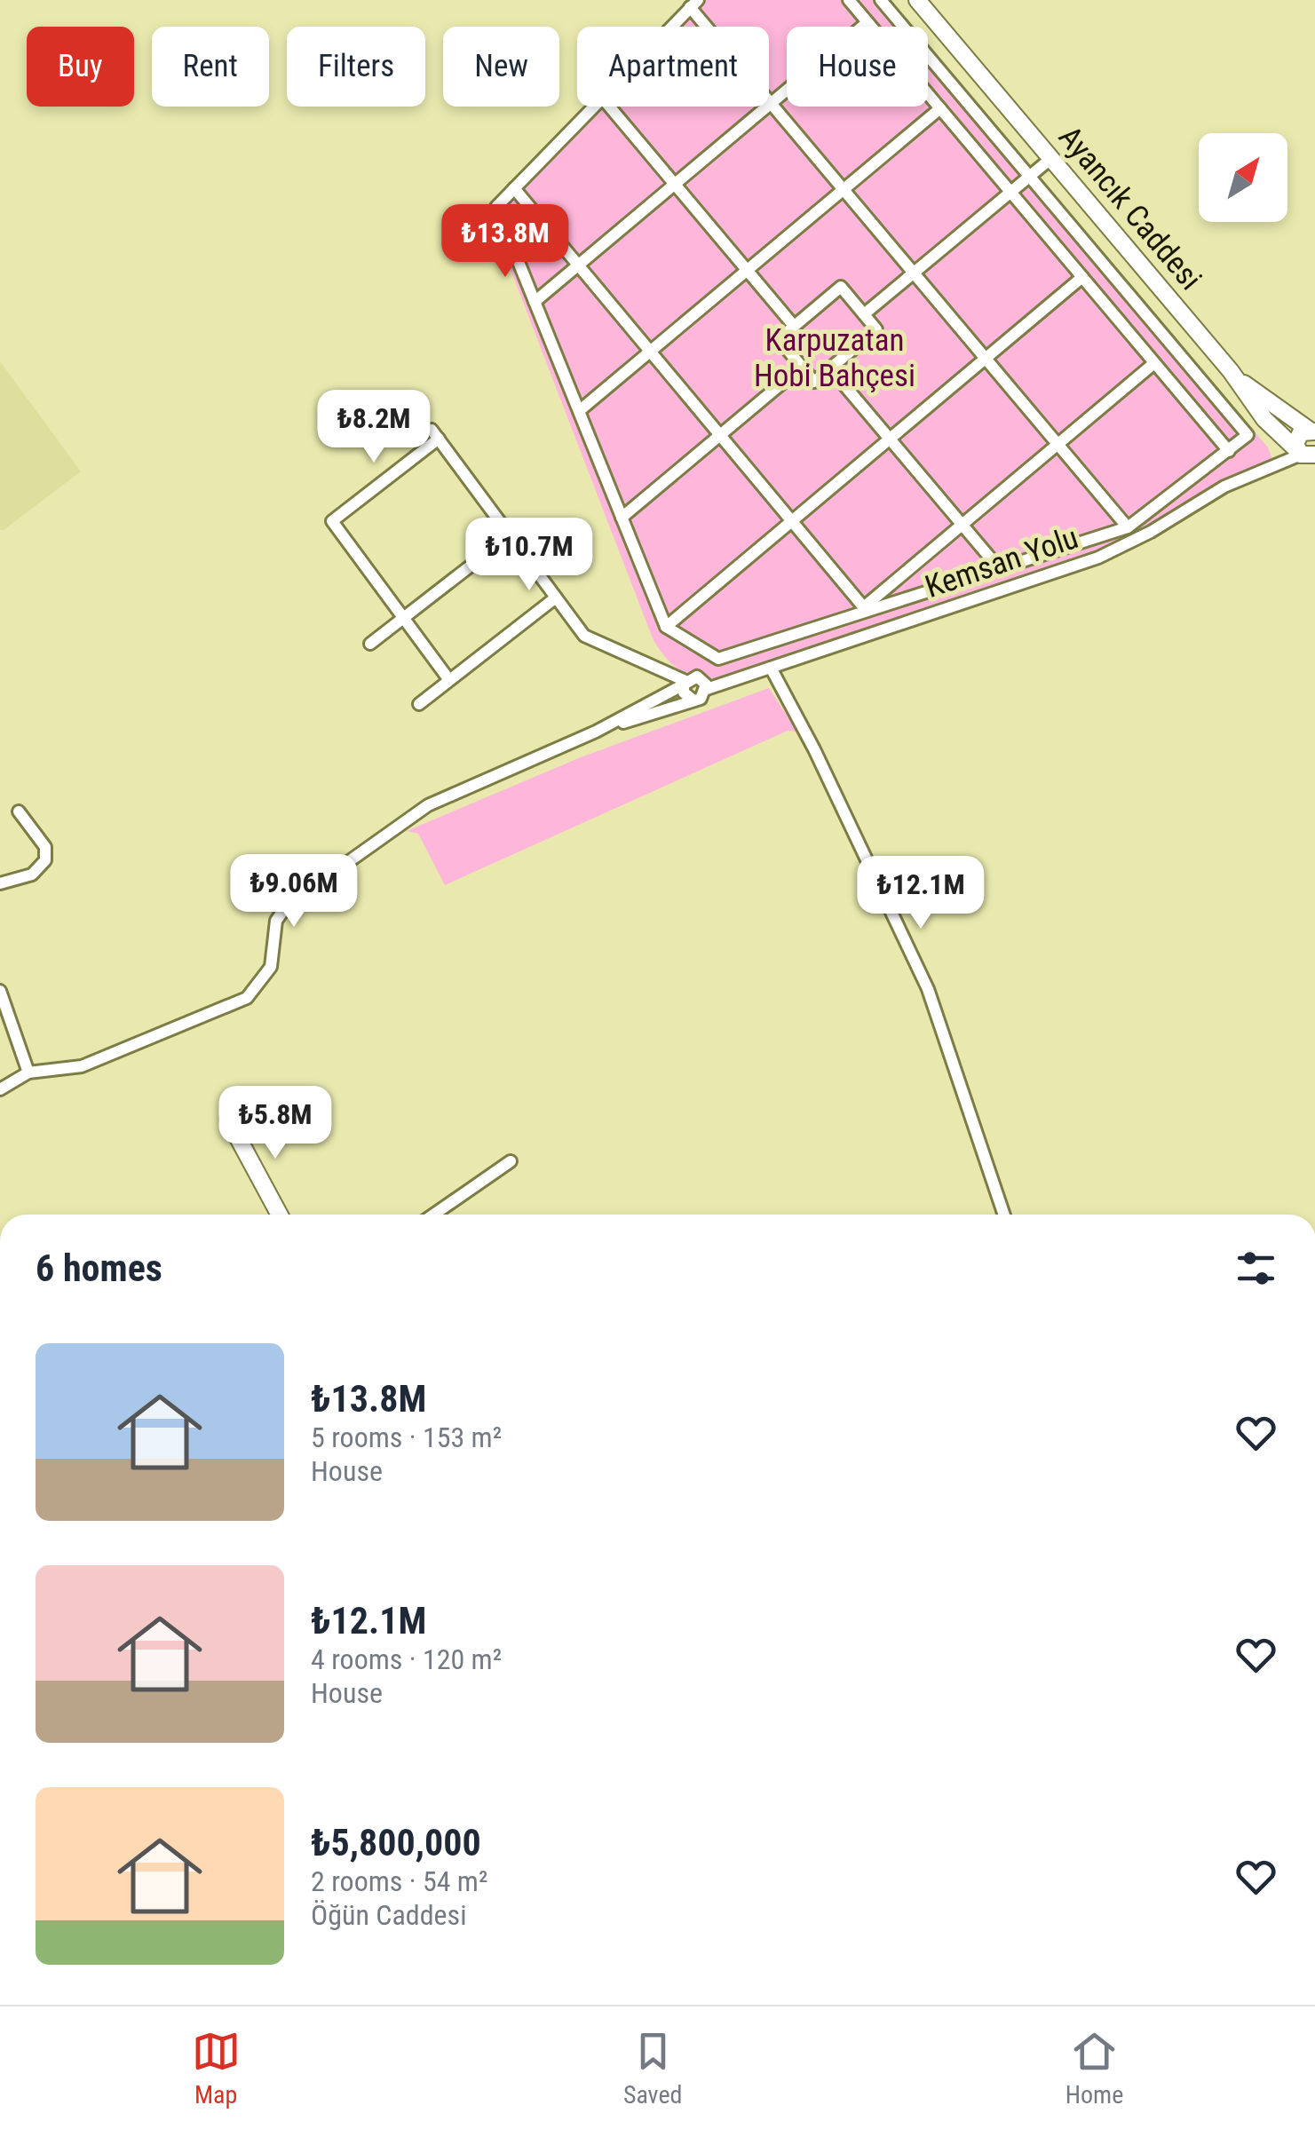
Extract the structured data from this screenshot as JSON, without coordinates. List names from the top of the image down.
{
  "streets": {
    "street": ["Ayancık Caddesi", "Kemsan Yolu"]
  },
  "crossings": [
    ["Ayancık Caddesi", "Kemsan Yolu"]
  ],
  "parks": ["Karpuzatan Hobi Bahçesi"],
  "north": "top right",
  "page": {
    "chip": [
      "Buy",
      "Rent",
      "Filters",
      "New",
      "Apartment",
      "House"
    ],
    "price": [
      "₺13.8M",
      "₺8.2M",
      "₺10.7M",
      "₺9.06M",
      "₺12.1M",
      "₺5.8M"
    ],
    "heading": "6 homes",
    "list": [
      {
        "name": "₺13.8M",
        "note": "5 rooms · 153 m² · House"
      },
      {
        "name": "₺12.1M",
        "note": "4 rooms · 120 m² · House"
      },
      {
        "name": "₺5,800,000",
        "note": "2 rooms · 54 m² · Öğün Caddesi"
      }
    ],
    "tabs": ["Map", "Saved", "Home"]
  }
}
